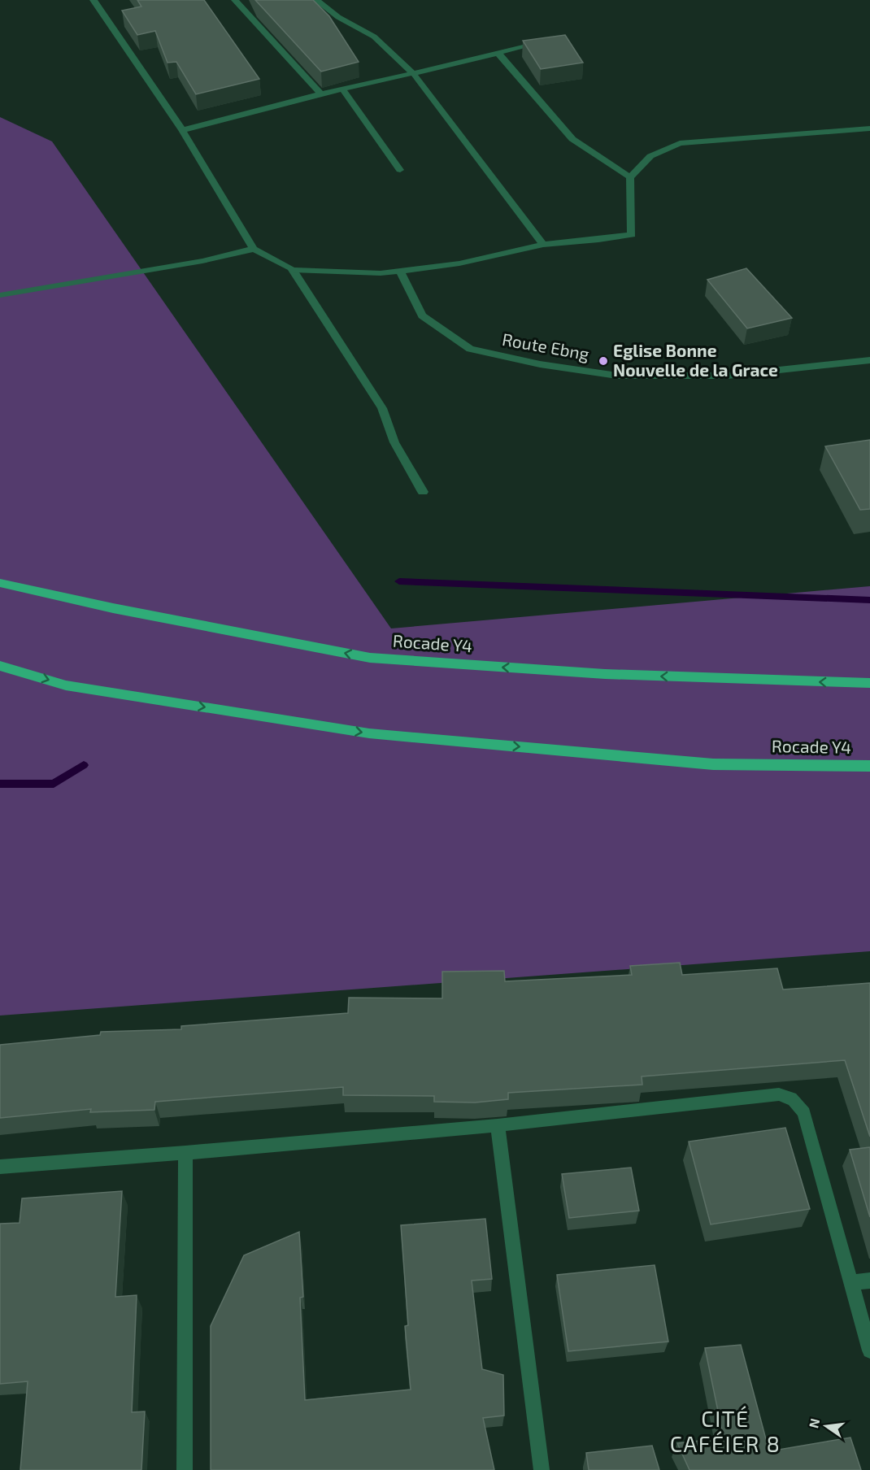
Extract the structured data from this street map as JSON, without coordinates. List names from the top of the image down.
{
  "streets": {
    "highway": ["Rocade Y4"],
    "street": ["Route Ebng"]
  },
  "districts": ["CITÉ CAFÉIER 8"],
  "places": ["Eglise Bonne Nouvelle de la Grace"],
  "north": "left"
}
